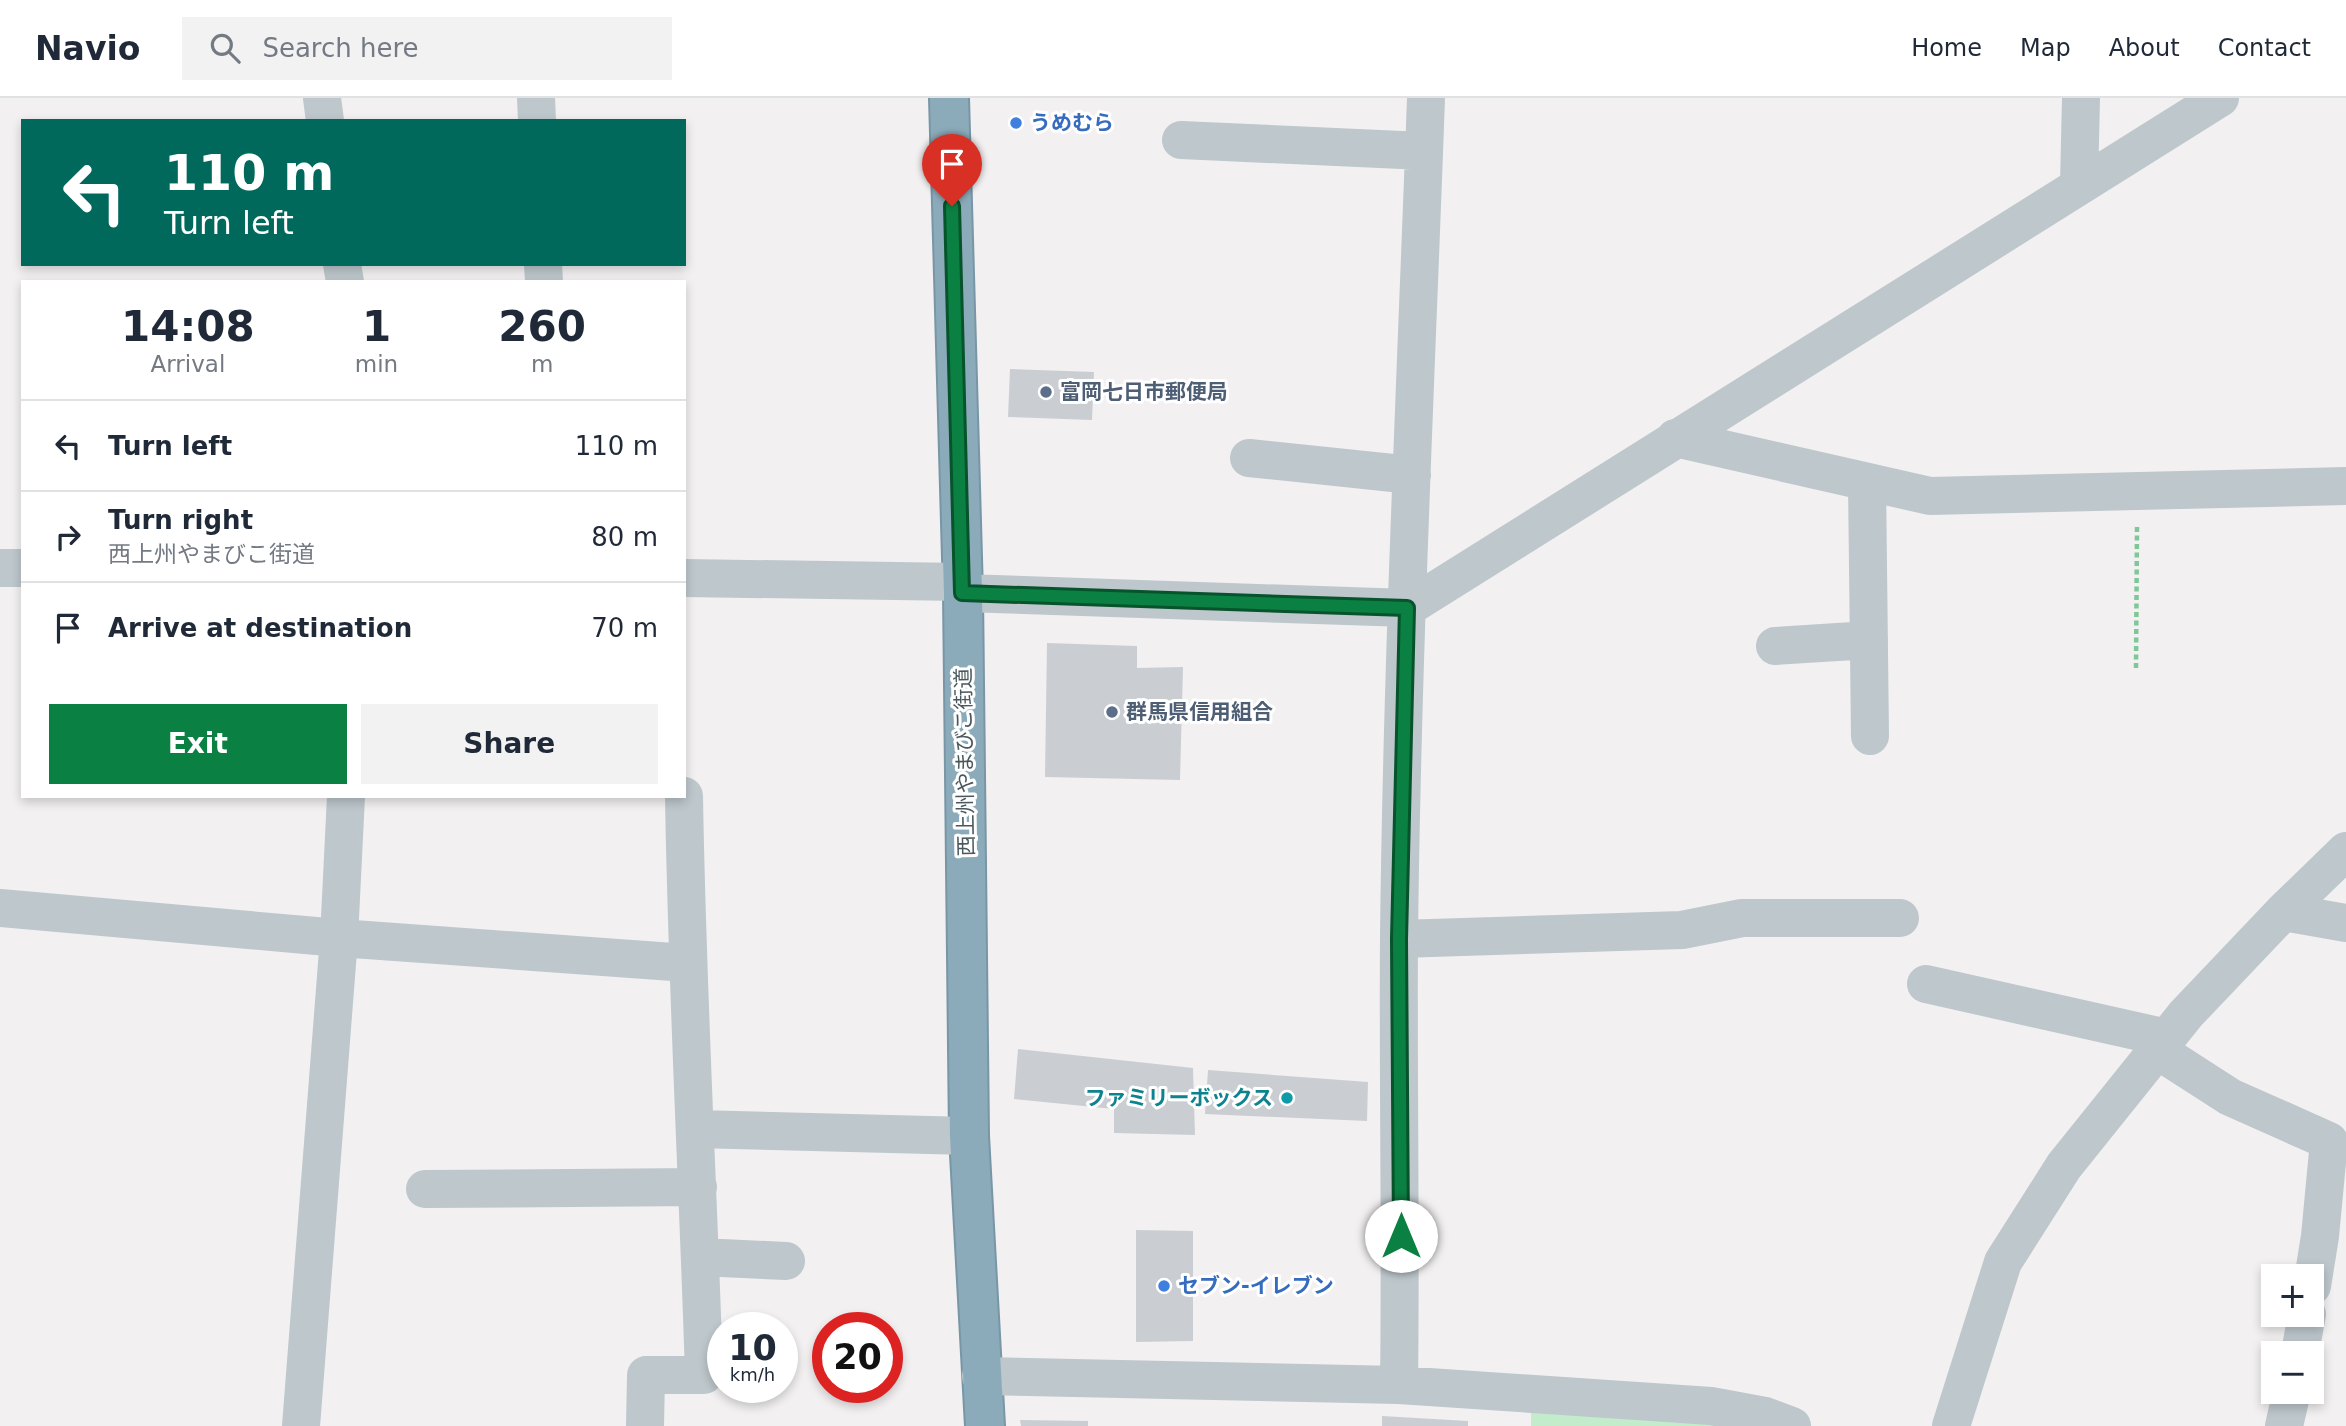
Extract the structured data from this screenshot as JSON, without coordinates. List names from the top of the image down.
{
  "streets": {
    "highway": ["西上州やまびこ街道"]
  },
  "places": [
    "うめむら",
    "富岡七日市郵便局",
    "群馬県信用組合",
    "ファミリーボックス",
    "セブン-イレブン"
  ],
  "page": {
    "header": "Navio",
    "search": "Search here",
    "nav": [
      "Home",
      "Map",
      "About",
      "Contact"
    ],
    "turn": ["110 m", "Turn left"],
    "eta": [
      "14:08",
      "Arrival",
      "1",
      "min",
      "260",
      "m"
    ],
    "list": [
      {
        "name": "Turn left",
        "value": "110 m"
      },
      {
        "name": "Turn right",
        "note": "西上州やまびこ街道",
        "value": "80 m"
      },
      {
        "name": "Arrive at destination",
        "value": "70 m"
      }
    ],
    "buttons": ["Exit", "Share"],
    "map_buttons": ["+", "−"],
    "speed": "10 km/h",
    "limit": "20"
  }
}
